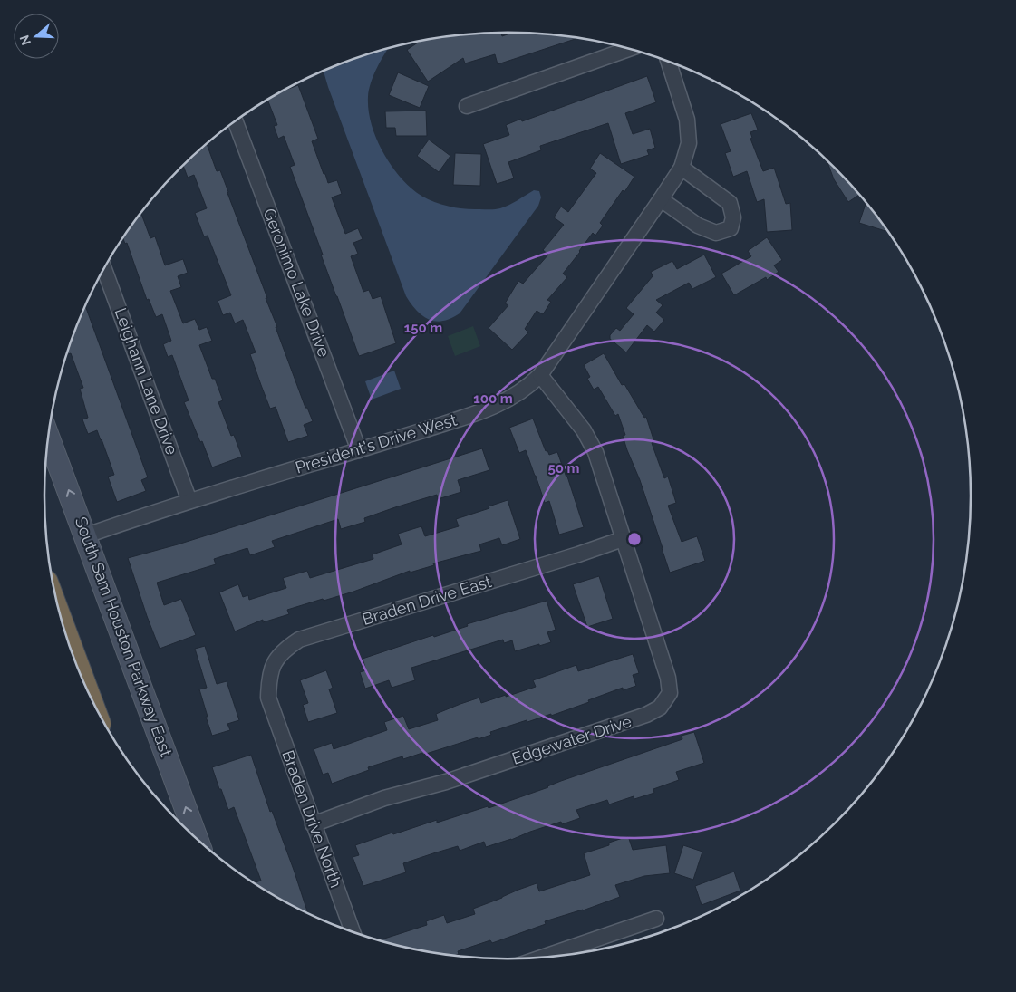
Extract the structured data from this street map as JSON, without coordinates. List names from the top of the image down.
{
  "streets": {
    "main road": ["South Sam Houston Parkway East"],
    "street": [
      "Geronimo Lake Drive",
      "Leighann Lane Drive",
      "President's Drive West",
      "Braden Drive East",
      "Edgewater Drive",
      "Braden Drive North"
    ]
  },
  "crossings": [
    ["Geronimo Lake Drive", "President's Drive West"],
    ["Leighann Lane Drive", "President's Drive West"],
    ["President's Drive West", "South Sam Houston Parkway East"],
    ["President's Drive West", "Edgewater Drive"],
    ["Braden Drive East", "Edgewater Drive"],
    ["Braden Drive East", "Braden Drive North"],
    ["Edgewater Drive", "Braden Drive North"]
  ],
  "one_way": ["South Sam Houston Parkway East"],
  "north": "left",
  "rings": ["150 m", "100 m", "50 m"]
}
